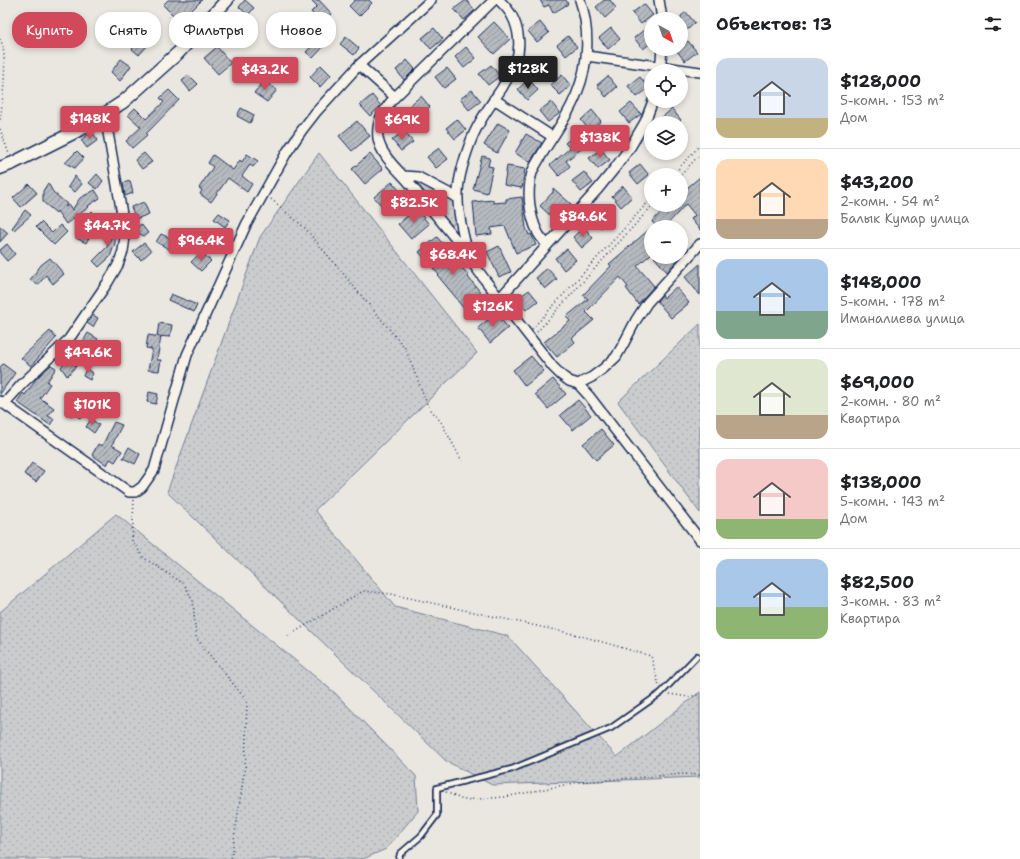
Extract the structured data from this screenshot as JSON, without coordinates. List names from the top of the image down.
{
  "north": "bottom right",
  "page": {
    "heading": "Объектов: 13",
    "map_buttons": ["+", "−"],
    "chip": [
      "Купить",
      "Снять",
      "Фильтры",
      "Новое"
    ],
    "list": [
      {
        "name": "$128,000",
        "note": "5-комн. · 153 m² · Дом"
      },
      {
        "name": "$43,200",
        "note": "2-комн. · 54 m² · Балык Кумар улица"
      },
      {
        "name": "$148,000",
        "note": "5-комн. · 178 m² · Иманалиева улица"
      },
      {
        "name": "$69,000",
        "note": "2-комн. · 80 m² · Квартира"
      },
      {
        "name": "$138,000",
        "note": "5-комн. · 143 m² · Дом"
      },
      {
        "name": "$82,500",
        "note": "3-комн. · 83 m² · Квартира"
      }
    ],
    "price": [
      "$128K",
      "$43.2K",
      "$148K",
      "$69K",
      "$138K",
      "$82.5K",
      "$84.6K",
      "$44.7K",
      "$96.4K",
      "$68.4K",
      "$126K",
      "$49.6K",
      "$101K"
    ]
  }
}
